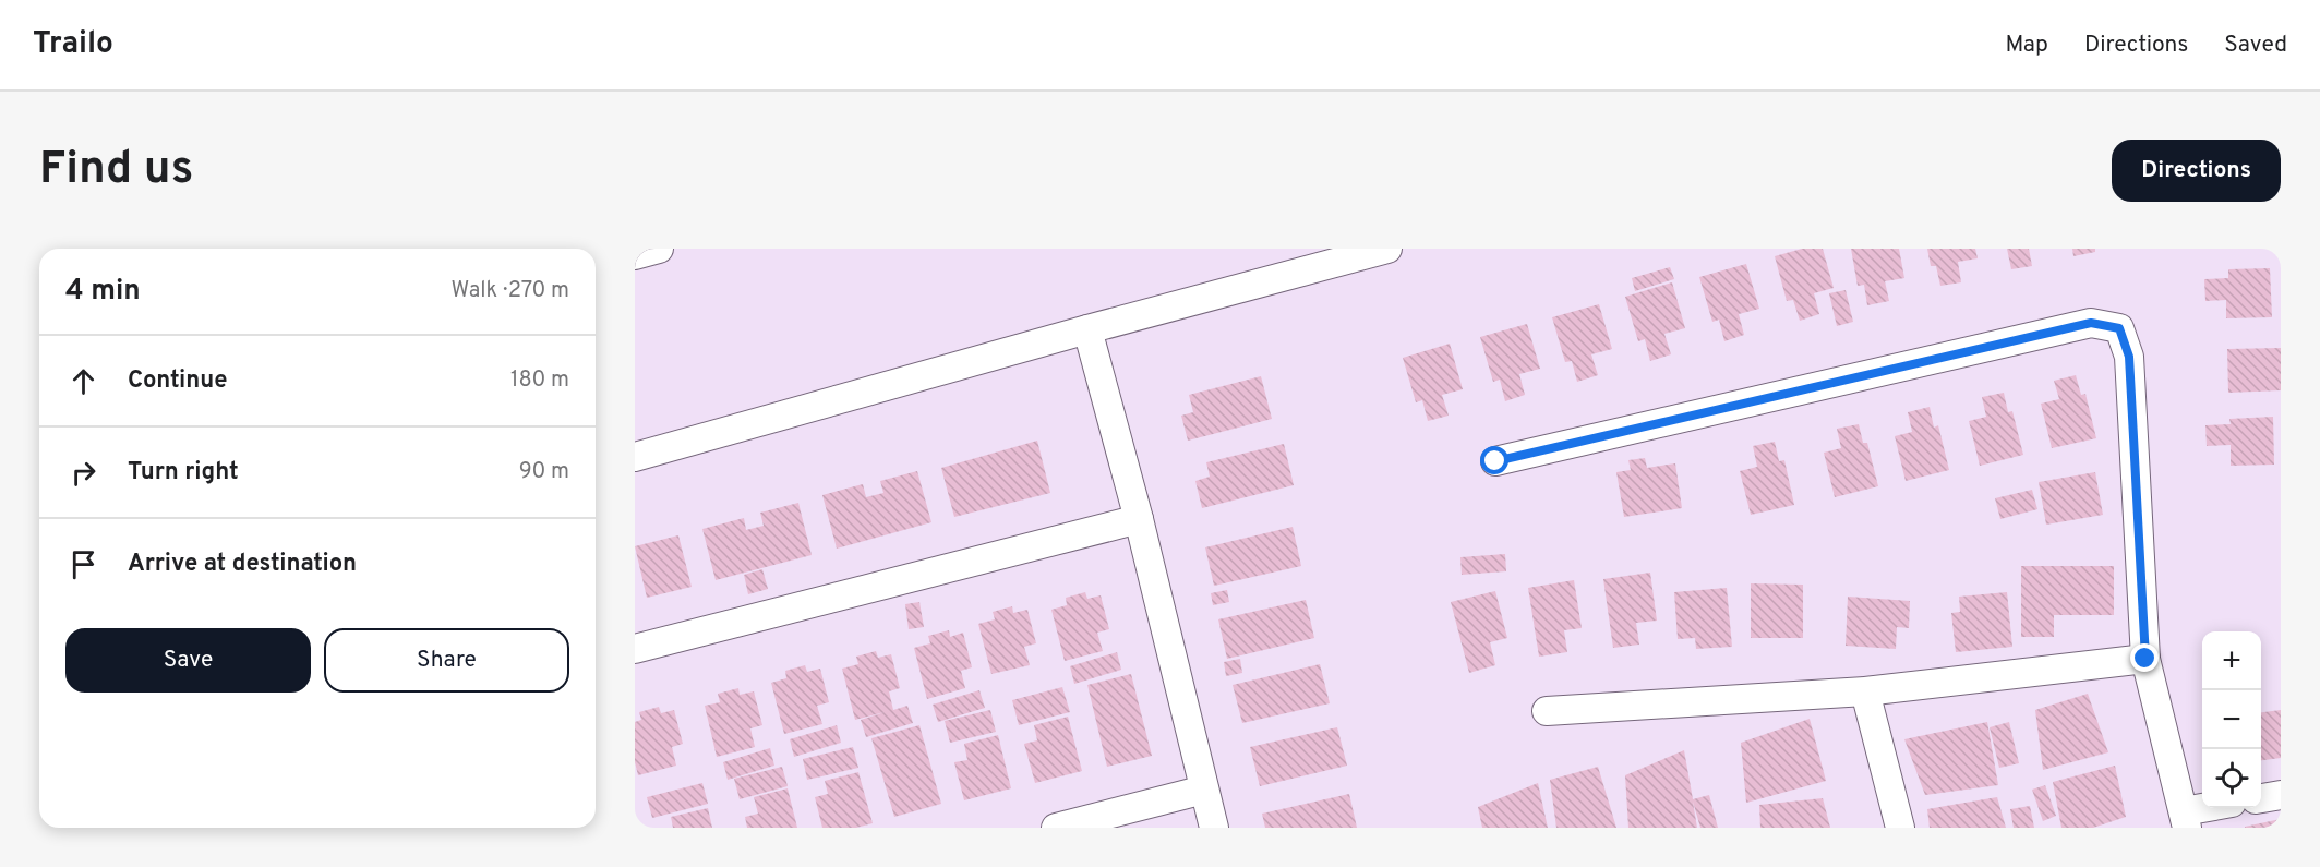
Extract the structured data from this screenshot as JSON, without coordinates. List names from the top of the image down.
{
  "page": {
    "header": "Trailo",
    "nav": ["Map", "Directions", "Saved"],
    "buttons": [
      "Directions",
      ["Save", "Share"]
    ],
    "title": "Find us",
    "heading": ["4 min", "Walk · 270 m"],
    "list": [
      ["Continue", "180 m"],
      ["Turn right", "90 m"],
      "Arrive at destination"
    ],
    "map_buttons": ["+", "−"]
  }
}
